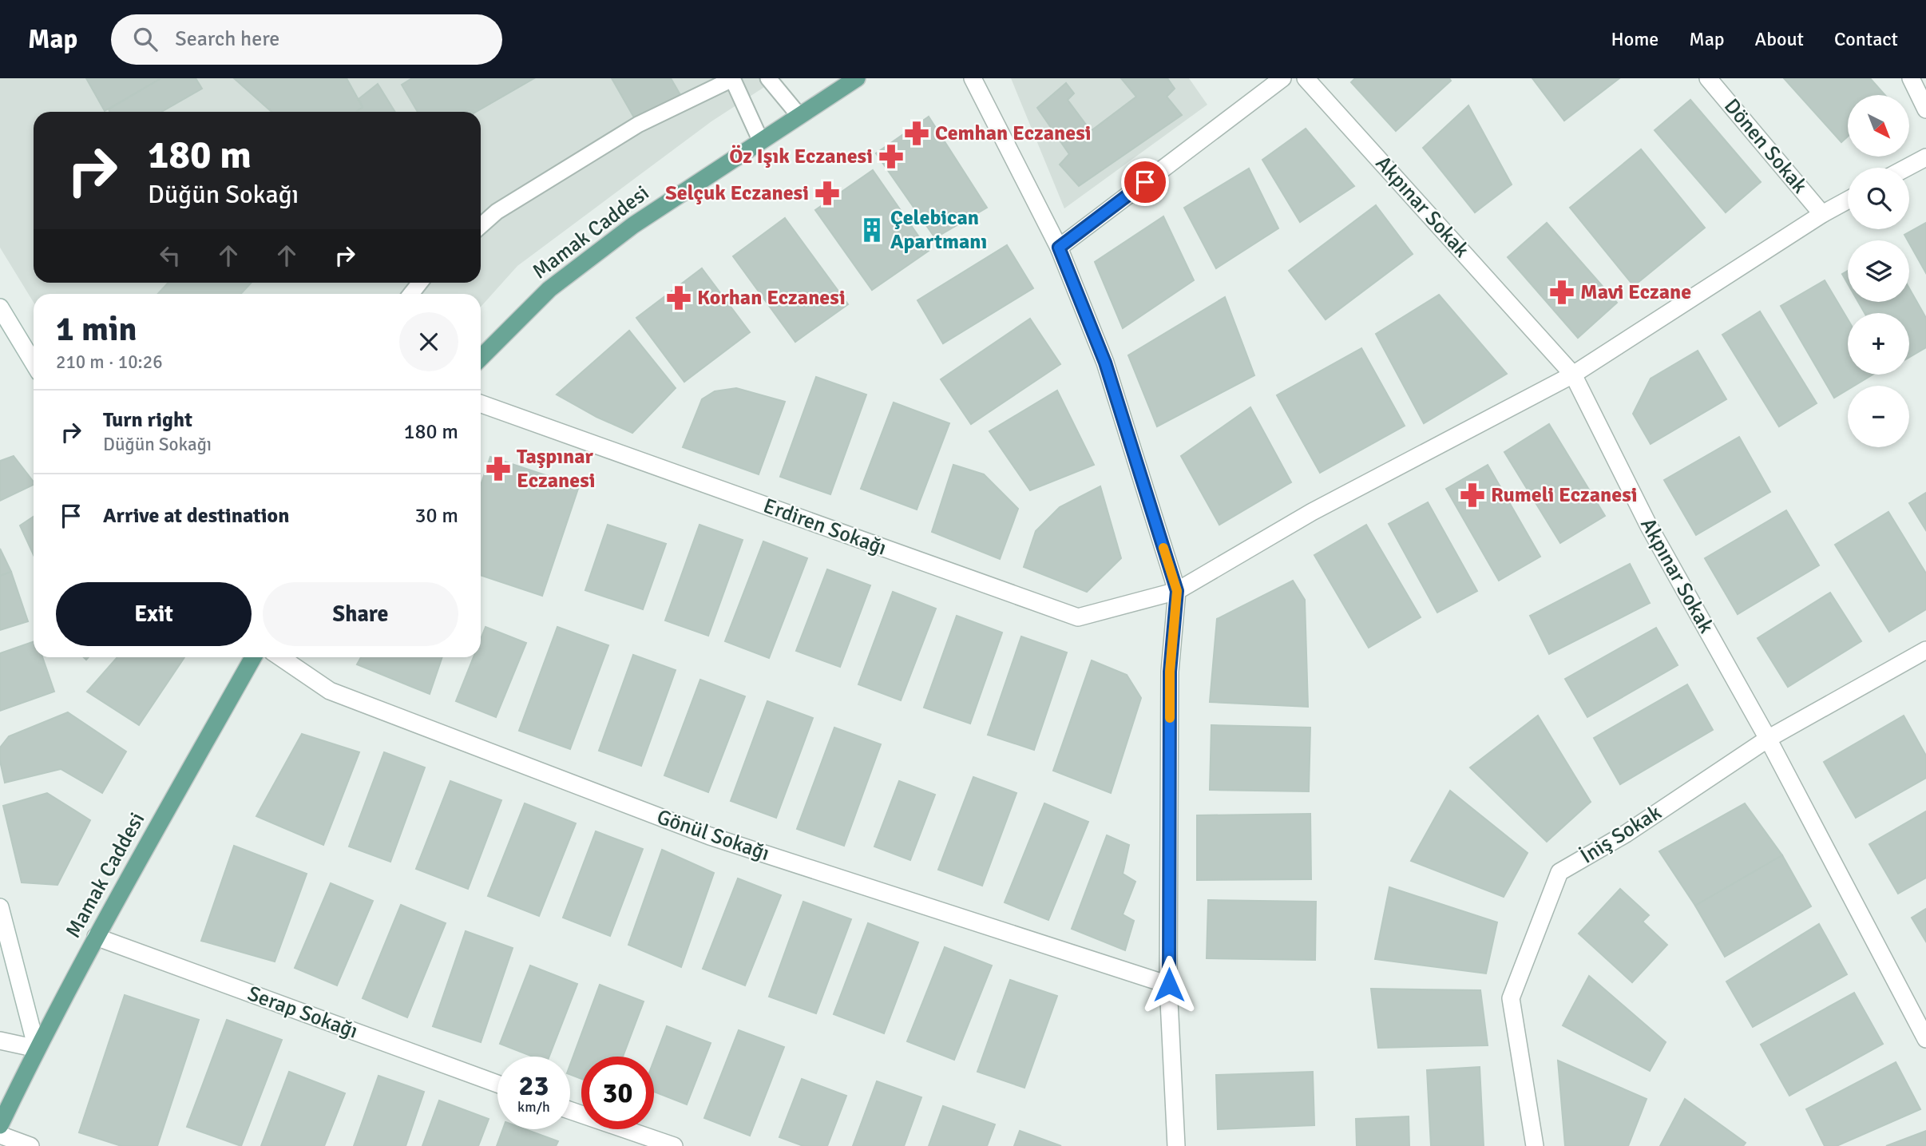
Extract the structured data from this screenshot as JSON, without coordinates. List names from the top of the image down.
{
  "streets": {
    "main road": ["Mamak Caddesi"],
    "street": [
      "Dönen Sokak",
      "Akpınar Sokak",
      "Erdiren Sokağı",
      "İniş Sokak",
      "Gönül Sokağı",
      "Serap Sokağı"
    ]
  },
  "crossings": [
    ["Dönen Sokak", "Erdiren Sokağı"],
    ["Akpınar Sokak", "Erdiren Sokağı"],
    ["Akpınar Sokak", "İniş Sokak"],
    ["Mamak Caddesi", "Serap Sokağı"]
  ],
  "places": {
    "pharmacy": [
      "Cemhan Eczanesi",
      "Öz Işık Eczanesi",
      "Selçuk Eczanesi",
      "Mavi Eczane",
      "Korhan Eczanesi",
      "Taşpınar Eczanesi",
      "Rumeli Eczanesi"
    ],
    "building": ["Çelebican Apartmanı"]
  },
  "north": "bottom right",
  "page": {
    "header": "Map",
    "search": "Search here",
    "nav": [
      "Home",
      "Map",
      "About",
      "Contact"
    ],
    "map_buttons": ["+", "−"],
    "turn": ["180 m", "Düğün Sokağı"],
    "heading": ["1 min", "210 m · 10:26"],
    "list": [
      {
        "name": "Turn right",
        "note": "Düğün Sokağı",
        "value": "180 m"
      },
      {
        "name": "Arrive at destination",
        "value": "30 m"
      }
    ],
    "buttons": ["Exit", "Share"],
    "speed": "23 km/h",
    "limit": "30"
  }
}
